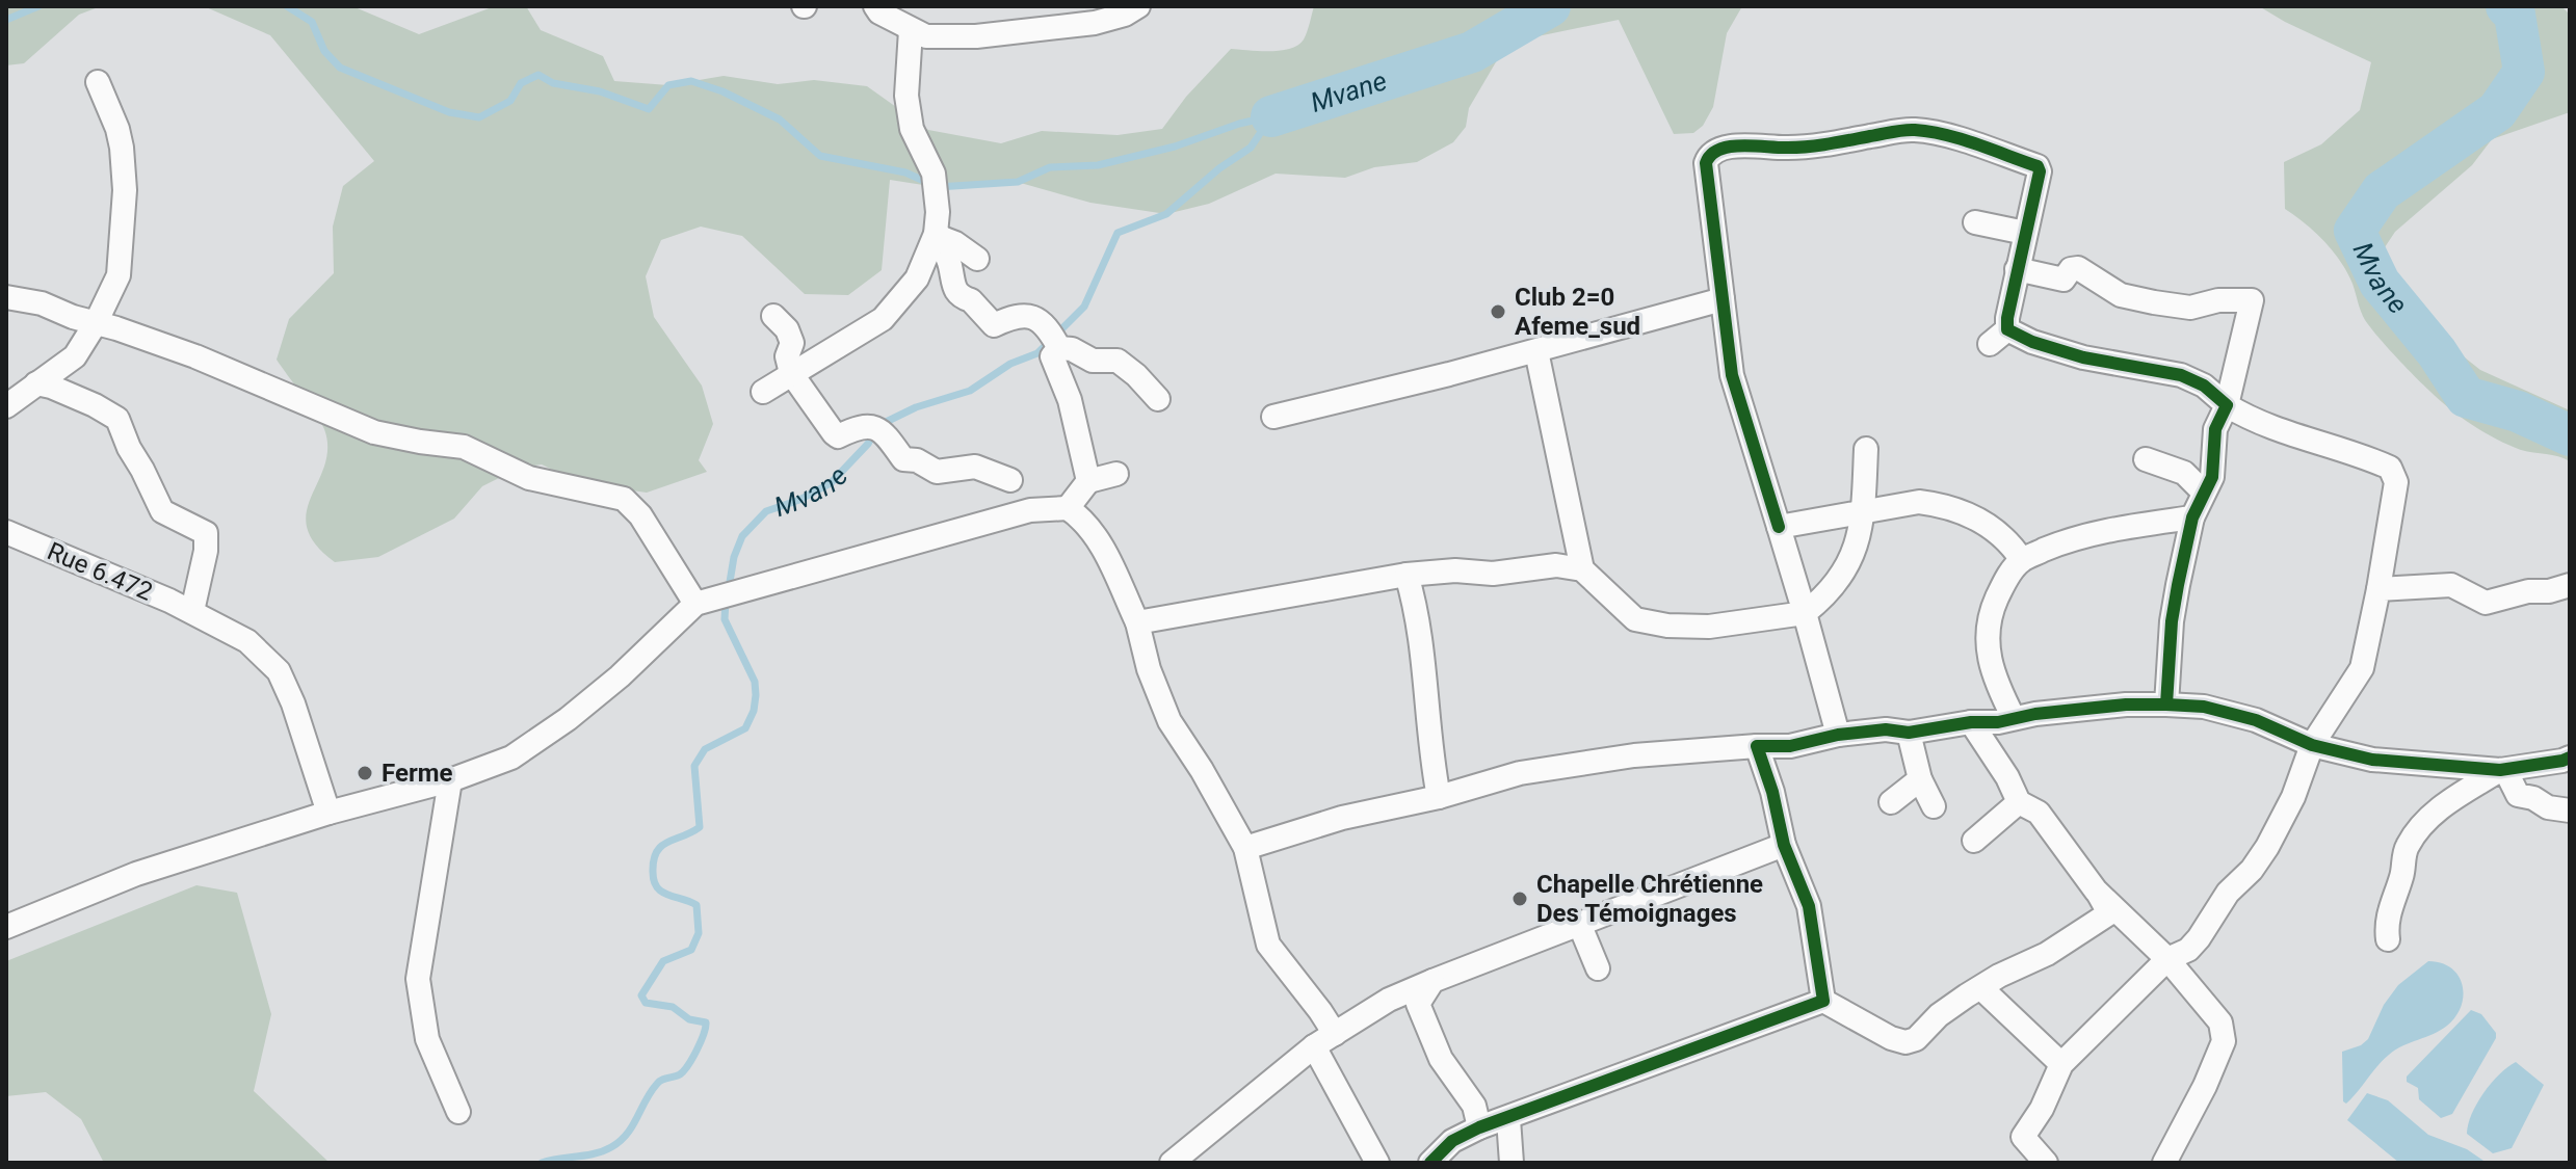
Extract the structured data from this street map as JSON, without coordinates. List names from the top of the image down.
{
  "streets": {
    "street": ["Rue 6.472"]
  },
  "water": ["Mvane"],
  "places": ["Club 2=0 Afeme_sud", "Ferme", "Chapelle Chrétienne Des Témoignages"]
}
